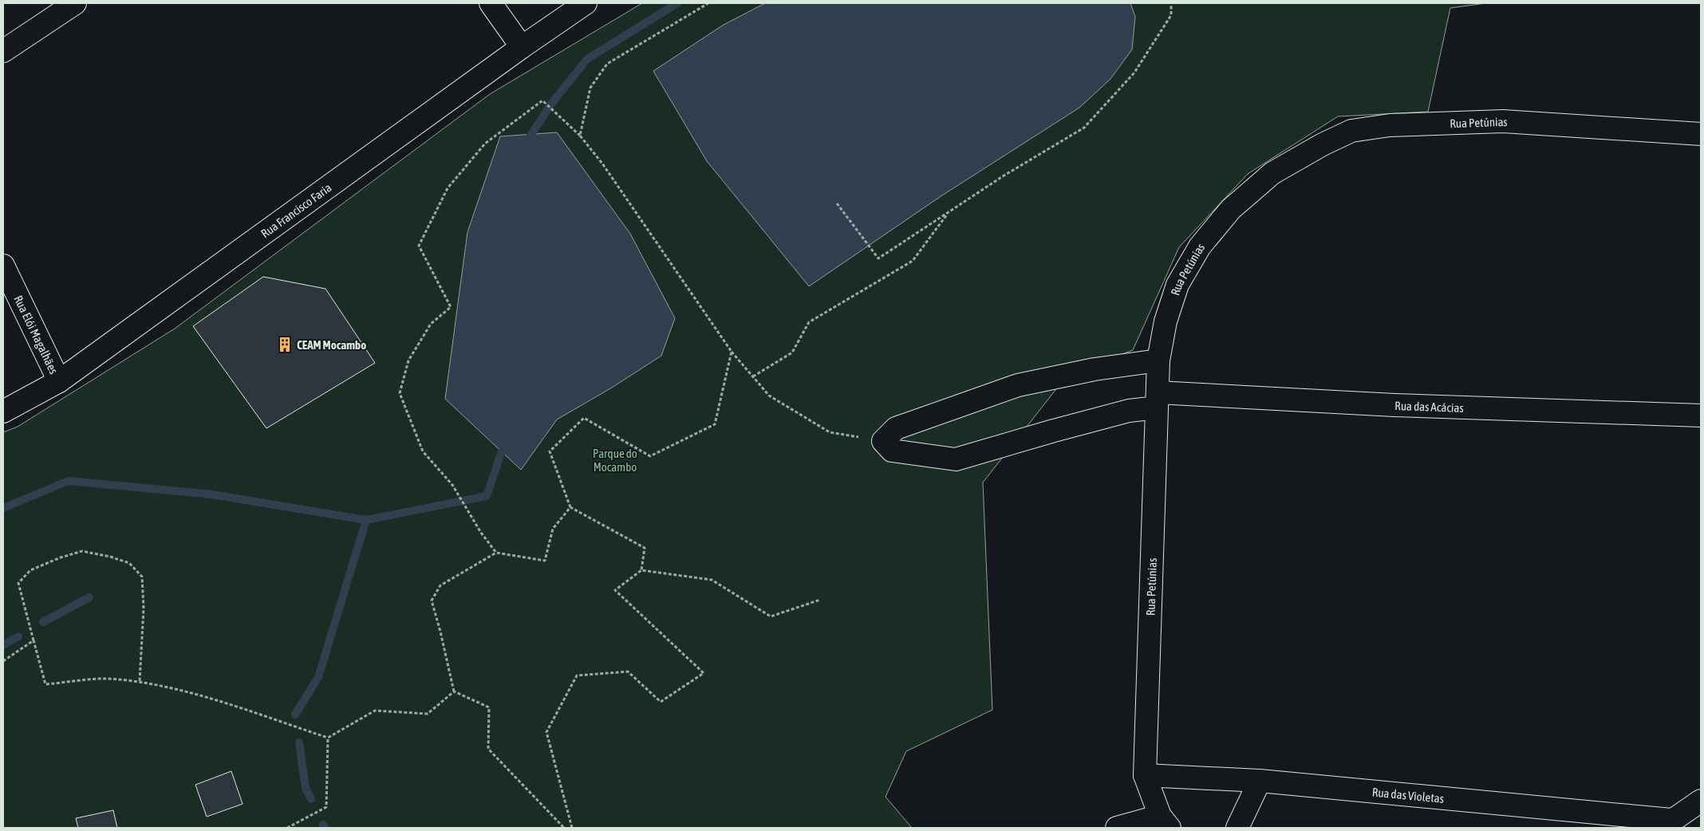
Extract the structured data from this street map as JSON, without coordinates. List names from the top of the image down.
{
  "streets": {
    "street": [
      "Rua Petúnias",
      "Rua Francisco Faria",
      "Rua Elói Magalhães",
      "Rua das Acácias",
      "Rua das Violetas"
    ]
  },
  "crossings": [
    ["Rua Petúnias", "Rua das Acácias"],
    ["Rua Petúnias", "Rua das Violetas"],
    ["Rua Francisco Faria", "Rua Elói Magalhães"]
  ],
  "parks": ["Parque do Mocambo"],
  "places": {
    "building": ["CEAM Mocambo"]
  }
}
